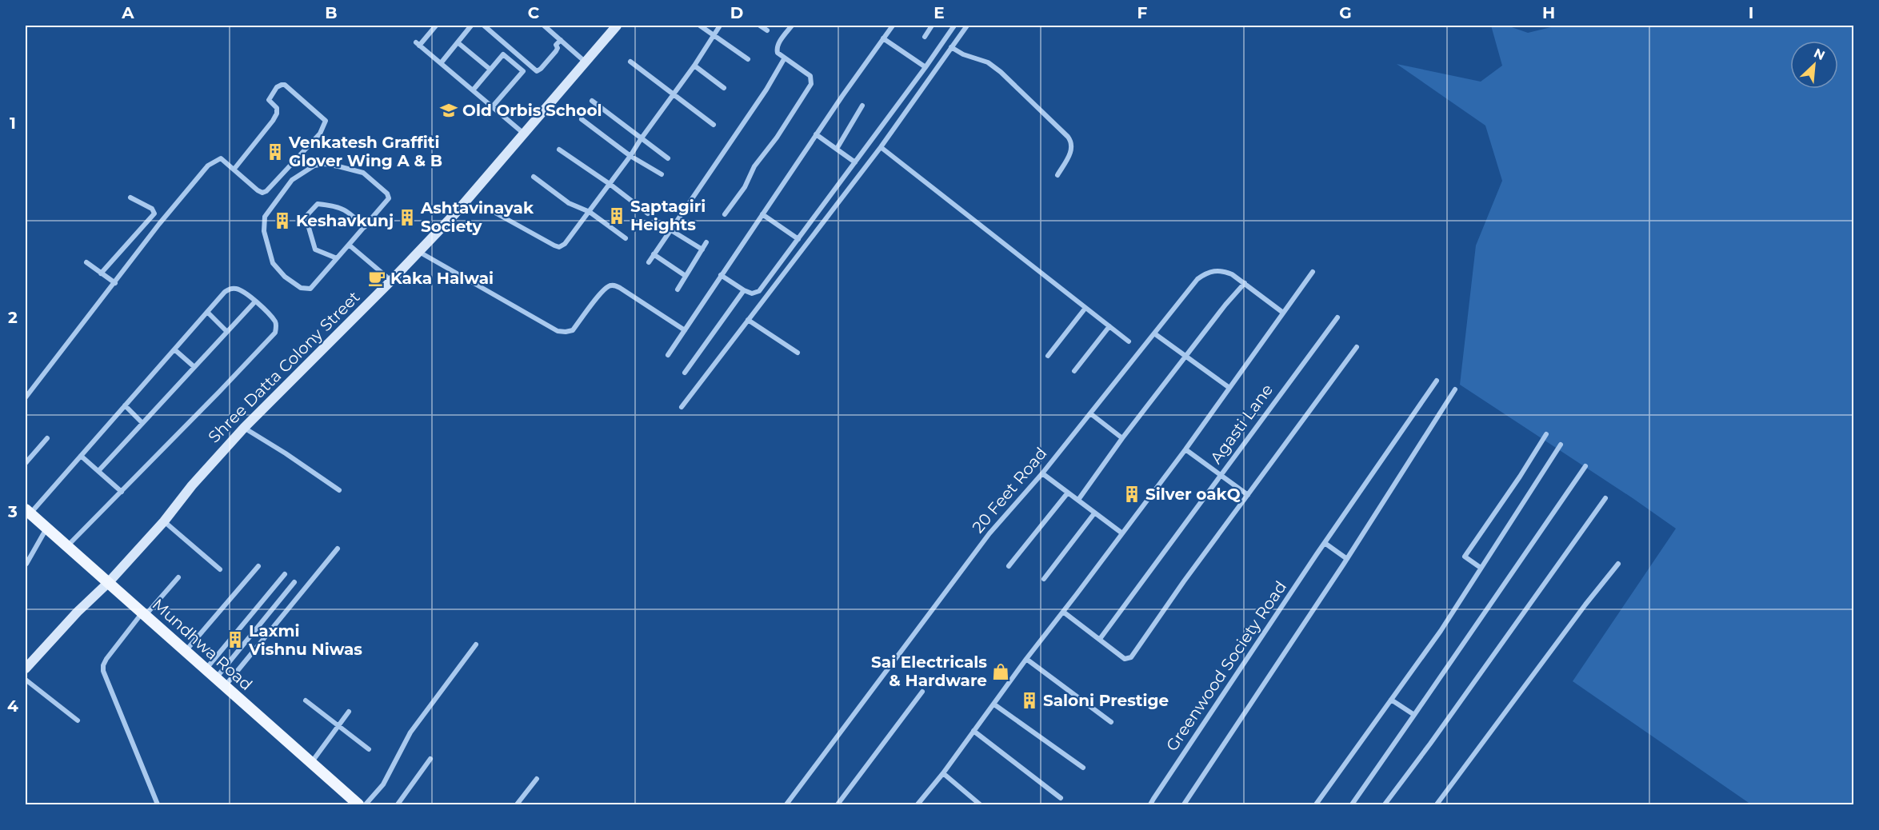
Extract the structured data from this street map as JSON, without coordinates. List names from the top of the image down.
{
  "streets": {
    "main road": ["Mundhwa Road"],
    "street": [
      "Shree Datta Colony Street",
      "Agasti Lane",
      "20 Feet Road",
      "Greenwood Society Road"
    ]
  },
  "crossings": [
    ["Shree Datta Colony Street", "Mundhwa Road"]
  ],
  "places": {
    "school or university": ["Old Orbis School"],
    "building": [
      "Venkatesh Graffiti Glover Wing A & B",
      "Saptagiri Heights",
      "Ashtavinayak Society",
      "Keshavkunj",
      "Silver oakQ",
      "Laxmi Vishnu Niwas",
      "Saloni Prestige"
    ],
    "cafe": ["Kaka Halwai"],
    "shop": ["Sai Electricals & Hardware"]
  },
  "north": "top right",
  "grid": {
    "columns": [
      "A",
      "B",
      "C",
      "D",
      "E",
      "F",
      "G",
      "H",
      "I"
    ],
    "rows": [
      "1",
      "2",
      "3",
      "4"
    ]
  }
}
